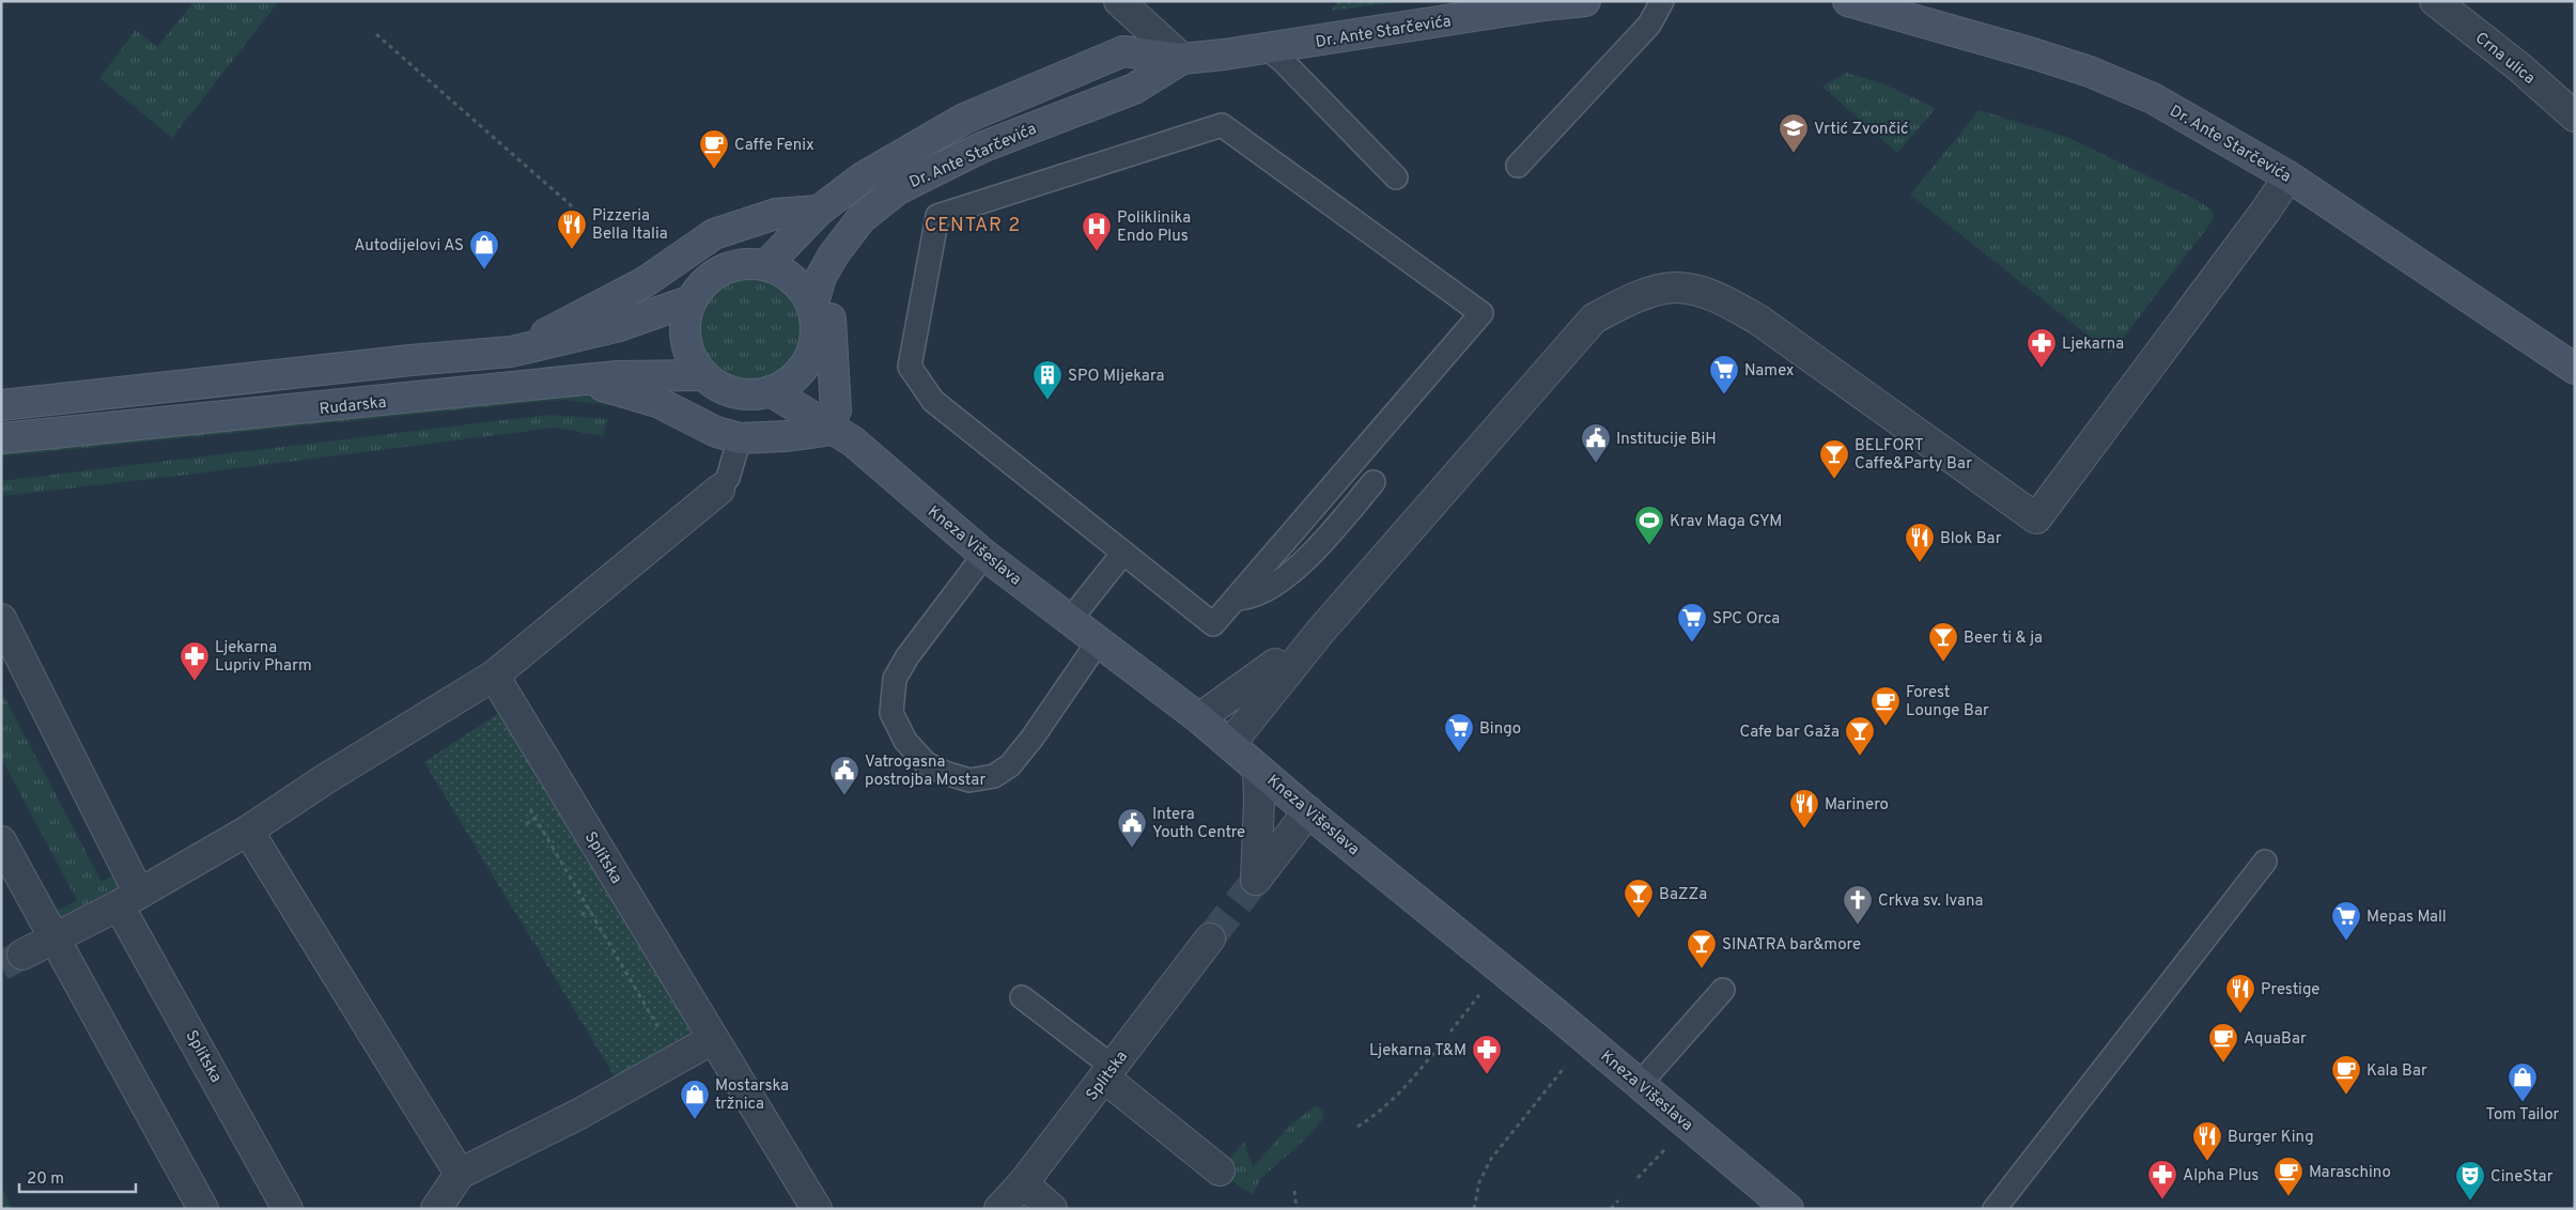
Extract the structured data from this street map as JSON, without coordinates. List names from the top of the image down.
{
  "streets": {
    "main road": ["Dr. Ante Starčevića", "Rudarska", "Kneza Višeslava"],
    "street": ["Crna ulica", "Splitska"]
  },
  "crossings": [
    ["Dr. Ante Starčevića", "Rudarska"],
    ["Dr. Ante Starčevića", "Kneza Višeslava"],
    ["Rudarska", "Kneza Višeslava"]
  ],
  "districts": ["CENTAR 2"],
  "places": {
    "school or university": ["Vrtić Zvončić"],
    "cafe": [
      "Caffe Fenix",
      "Forest Lounge Bar",
      "AquaBar",
      "Kala Bar",
      "Maraschino"
    ],
    "restaurant": [
      "Pizzeria Bella Italia",
      "Blok Bar",
      "Marinero",
      "Prestige",
      "Burger King"
    ],
    "hospital": ["Poliklinika Endo Plus"],
    "shop": ["Autodijelovi AS", "Tom Tailor", "Mostarska tržnica"],
    "pharmacy": [
      "Ljekarna",
      "Ljekarna Lupriv Pharm",
      "Ljekarna T&M",
      "Alpha Plus"
    ],
    "supermarket": [
      "Namex",
      "SPC Orca",
      "Bingo",
      "Mepas Mall"
    ],
    "building": ["SPO Mljekara"],
    "public building": ["Institucije BiH", "Vatrogasna postrojba Mostar", "Intera Youth Centre"],
    "bar": [
      "BELFORT Caffe&Party Bar",
      "Beer ti & ja",
      "Cafe bar Gaža",
      "BaZZa",
      "SINATRA bar&more"
    ],
    "sports": ["Krav Maga GYM"],
    "church": ["Crkva sv. Ivana"],
    "theatre": ["CineStar"]
  },
  "scale_bar": "20 m"
}
